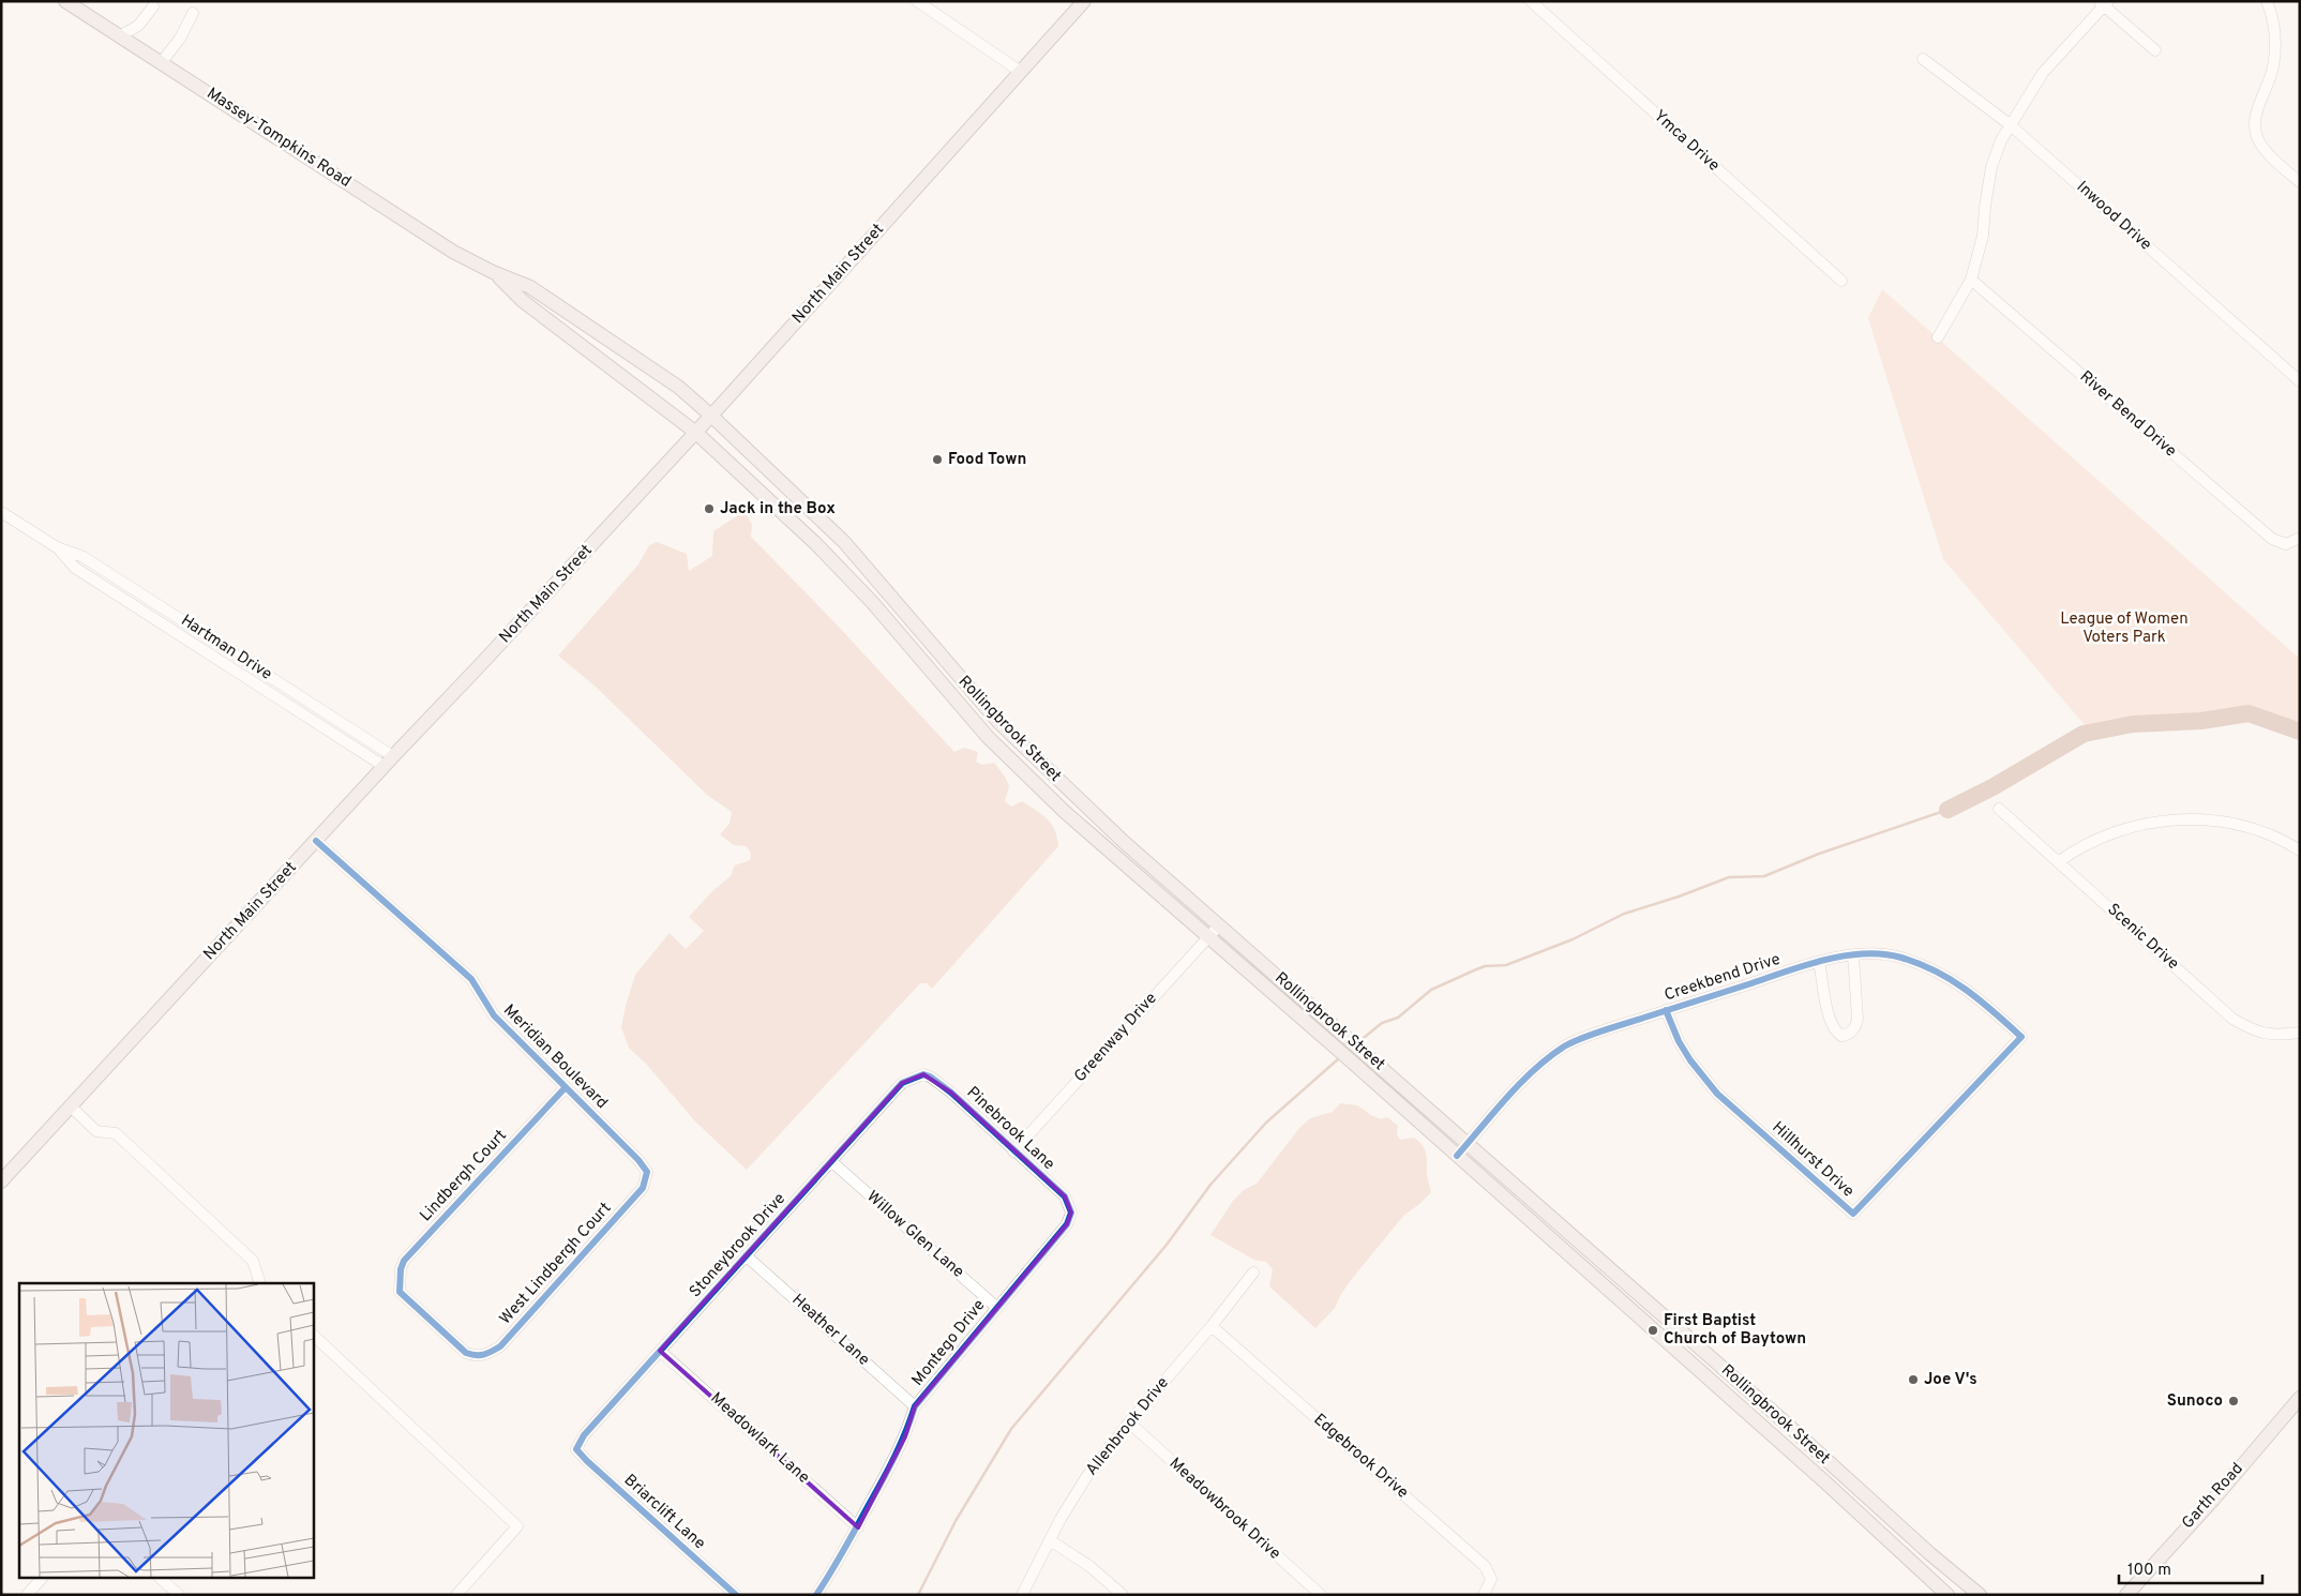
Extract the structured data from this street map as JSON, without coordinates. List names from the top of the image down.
{
  "streets": {
    "main road": [
      "Massey-Tompkins Road",
      "North Main Street",
      "Rollingbrook Street",
      "Garth Road"
    ],
    "street": [
      "Ymca Drive",
      "Inwood Drive",
      "River Bend Drive",
      "Hartman Drive",
      "Scenic Drive",
      "Creekbend Drive",
      "Greenway Drive",
      "Meridian Boulevard",
      "Pinebrook Lane",
      "Hillhurst Drive",
      "Lindbergh Court",
      "Willow Glen Lane",
      "Stoneybrook Drive",
      "West Lindbergh Court",
      "Heather Lane",
      "Montego Drive",
      "Allenbrook Drive",
      "Meadowlark Lane",
      "Edgebrook Drive",
      "Meadowbrook Drive",
      "Briarclift Lane"
    ]
  },
  "crossings": [
    ["Massey-Tompkins Road", "North Main Street"],
    ["Massey-Tompkins Road", "Rollingbrook Street"],
    ["North Main Street", "Hartman Drive"],
    ["North Main Street", "Rollingbrook Street"],
    ["North Main Street", "Meridian Boulevard"],
    ["Rollingbrook Street", "Creekbend Drive"],
    ["Rollingbrook Street", "Greenway Drive"],
    ["Creekbend Drive", "Hillhurst Drive"],
    ["Greenway Drive", "Pinebrook Lane"],
    ["Meridian Boulevard", "Lindbergh Court"],
    ["Meridian Boulevard", "West Lindbergh Court"],
    ["Pinebrook Lane", "Stoneybrook Drive"],
    ["Pinebrook Lane", "Montego Drive"],
    ["Lindbergh Court", "West Lindbergh Court"],
    ["Willow Glen Lane", "Stoneybrook Drive"],
    ["Willow Glen Lane", "Montego Drive"],
    ["Stoneybrook Drive", "Heather Lane"],
    ["Stoneybrook Drive", "Meadowlark Lane"],
    ["Stoneybrook Drive", "Briarclift Lane"],
    ["Heather Lane", "Montego Drive"],
    ["Montego Drive", "Meadowlark Lane"],
    ["Allenbrook Drive", "Edgebrook Drive"],
    ["Allenbrook Drive", "Meadowbrook Drive"]
  ],
  "parks": ["League of Women Voters Park"],
  "places": [
    "Food Town",
    "Jack in the Box",
    "First Baptist Church of Baytown",
    "Joe V's",
    "Sunoco"
  ],
  "scale_bar": "100 m"
}
